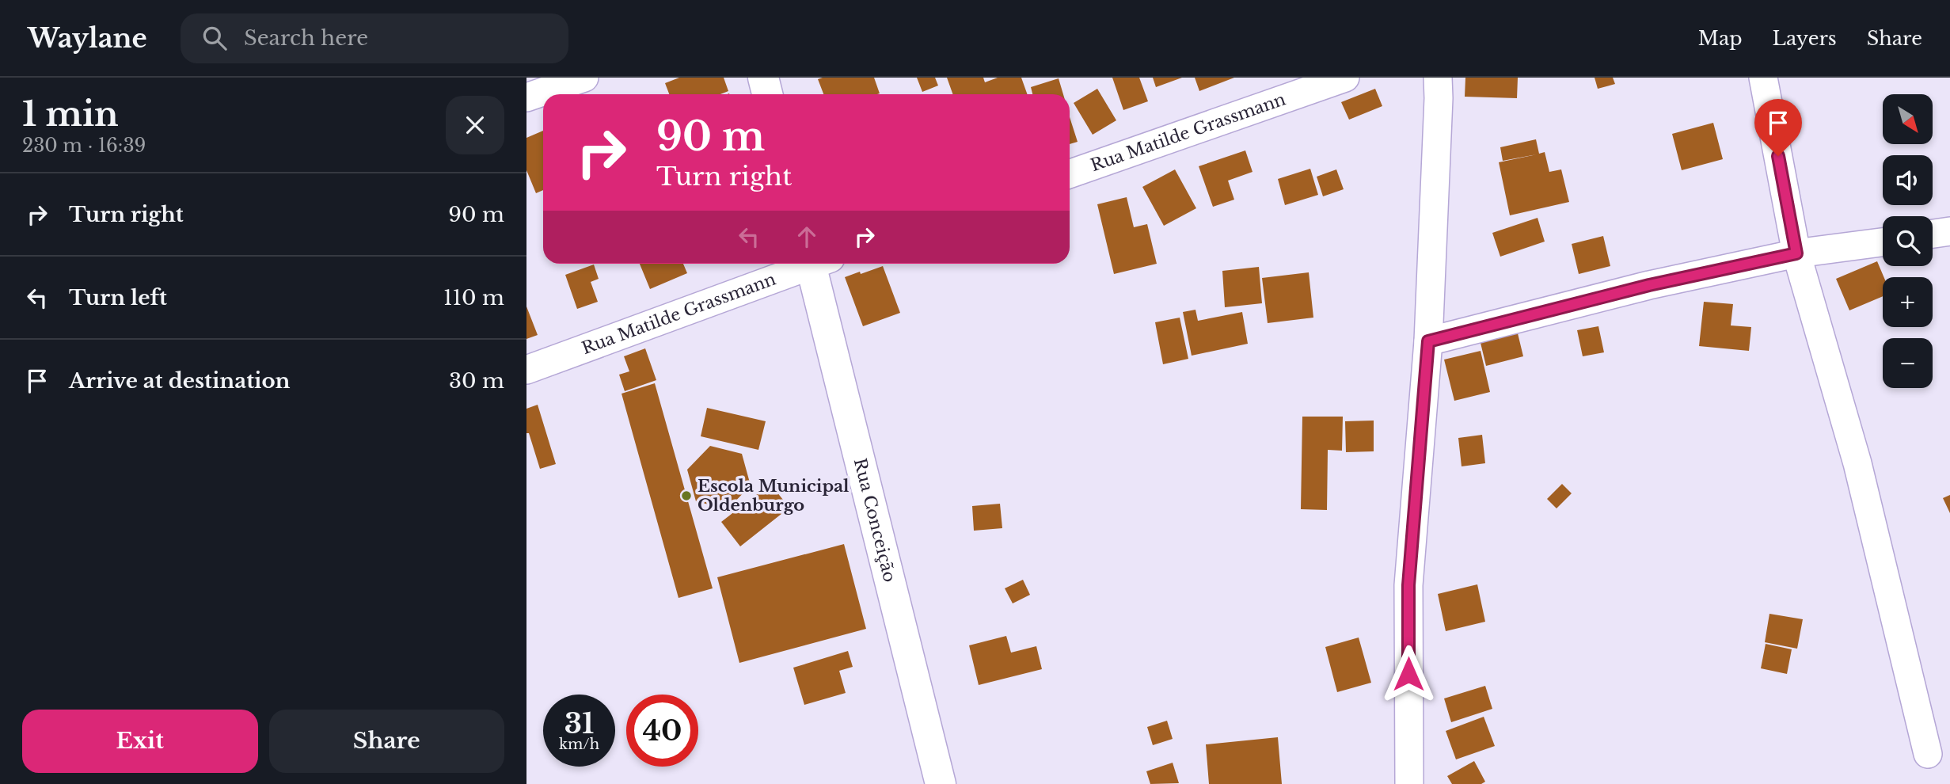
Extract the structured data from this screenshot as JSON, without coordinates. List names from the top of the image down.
{
  "streets": {
    "main road": ["Rua Conceição"],
    "street": ["Rua Matilde Grassmann"]
  },
  "places": ["Escola Municipal Oldenburgo"],
  "north": "bottom right",
  "page": {
    "header": "Waylane",
    "search": "Search here",
    "nav": ["Map", "Layers", "Share"],
    "heading": ["1 min", "230 m · 16:39"],
    "map_buttons": ["+", "−"],
    "turn": ["90 m", "Turn right"],
    "list": [
      {
        "name": "Turn right",
        "value": "90 m"
      },
      {
        "name": "Turn left",
        "value": "110 m"
      },
      {
        "name": "Arrive at destination",
        "value": "30 m"
      }
    ],
    "speed": "31 km/h",
    "limit": "40",
    "buttons": ["Exit", "Share"]
  }
}
